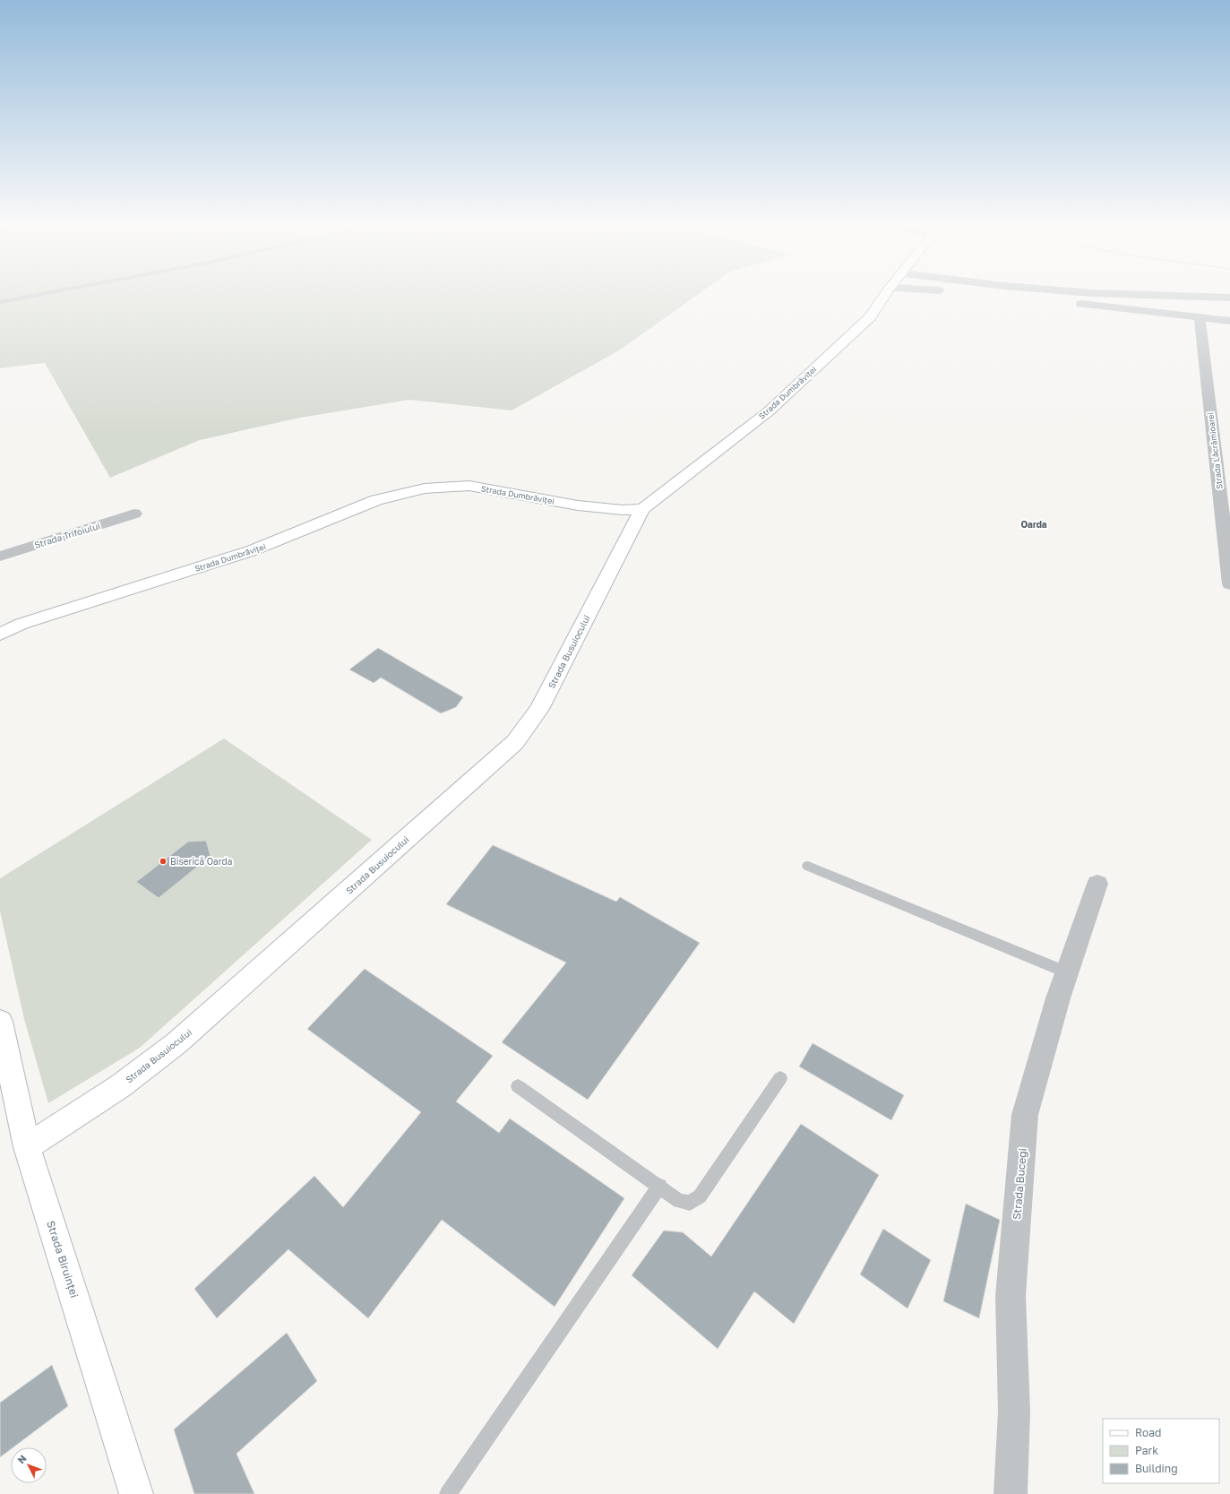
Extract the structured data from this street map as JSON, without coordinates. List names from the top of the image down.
{
  "streets": {
    "main road": ["Strada Dumbrăviței", "Strada Busuiocului", "Strada Biruinței"],
    "street": ["Strada Lăcrămioarei", "Strada Trifoiului", "Strada Bucegi"]
  },
  "crossings": [
    ["Strada Dumbrăviței", "Strada Busuiocului"],
    ["Strada Busuiocului", "Strada Biruinței"]
  ],
  "districts": ["Oarda"],
  "places": ["Biserică Oarda"],
  "legend": ["Road", "Park", "Building"],
  "north": "top left"
}
